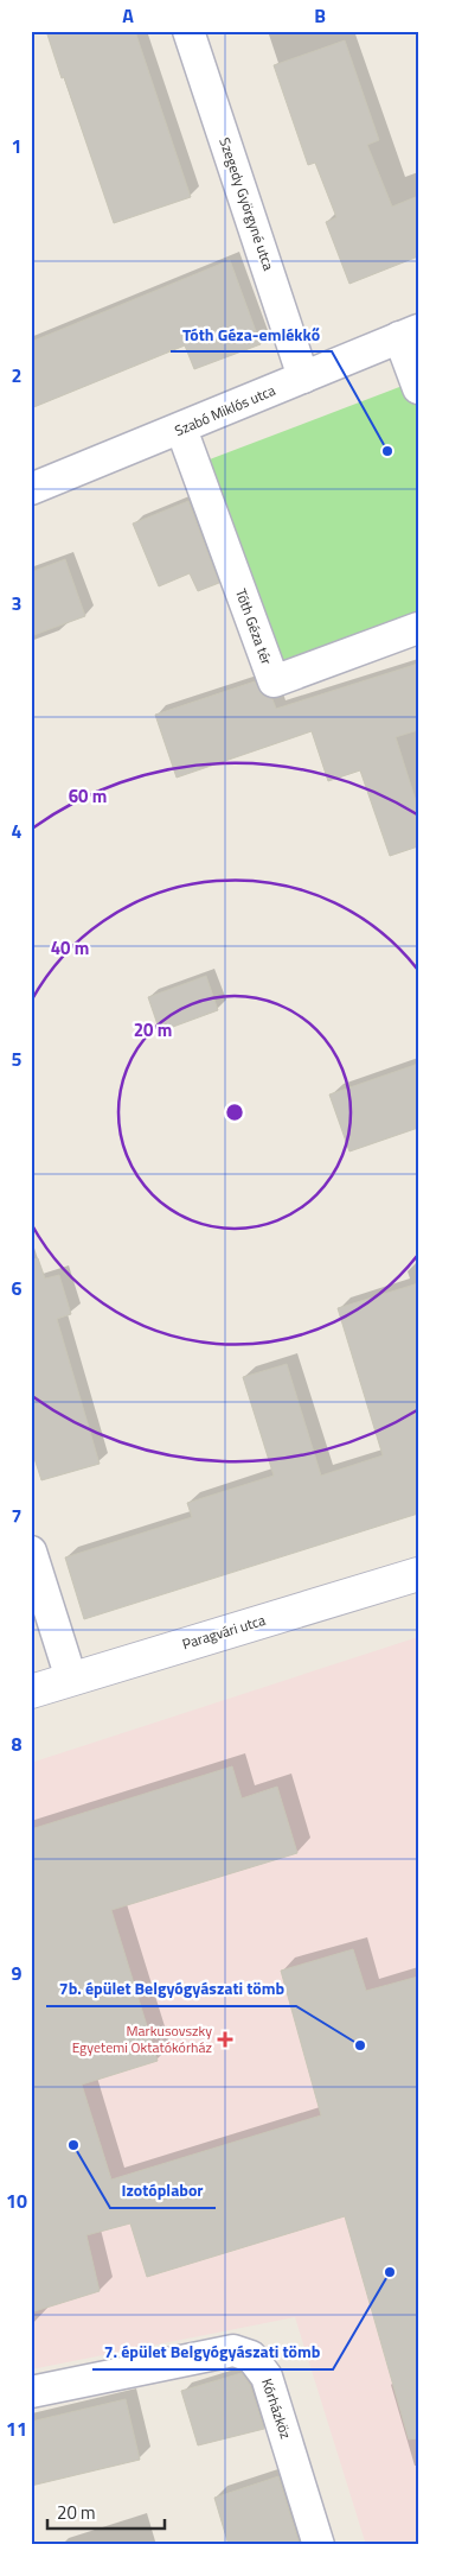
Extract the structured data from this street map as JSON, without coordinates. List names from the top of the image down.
{
  "streets": {
    "street": [
      "Szegedy Györgyné utca",
      "Szabó Miklós utca",
      "Tóth Géza tér",
      "Paragvári utca",
      "Kórházköz"
    ]
  },
  "crossings": [
    ["Szegedy Györgyné utca", "Szabó Miklós utca"],
    ["Szabó Miklós utca", "Tóth Géza tér"]
  ],
  "places": {
    "other": [
      "Tóth Géza-emlékkő",
      "7b. épület Belgyógyászati tömb",
      "Izotóplabor",
      "7. épület Belgyógyászati tömb"
    ],
    "health": ["Markusovszky Egyetemi Oktatókórház"]
  },
  "scale_bar": "20 m",
  "grid": {
    "columns": ["A", "B"],
    "rows": [
      "1",
      "2",
      "3",
      "4",
      "5",
      "6",
      "7",
      "8",
      "9",
      "10",
      "11"
    ]
  },
  "rings": ["60 m", "40 m", "20 m"]
}
